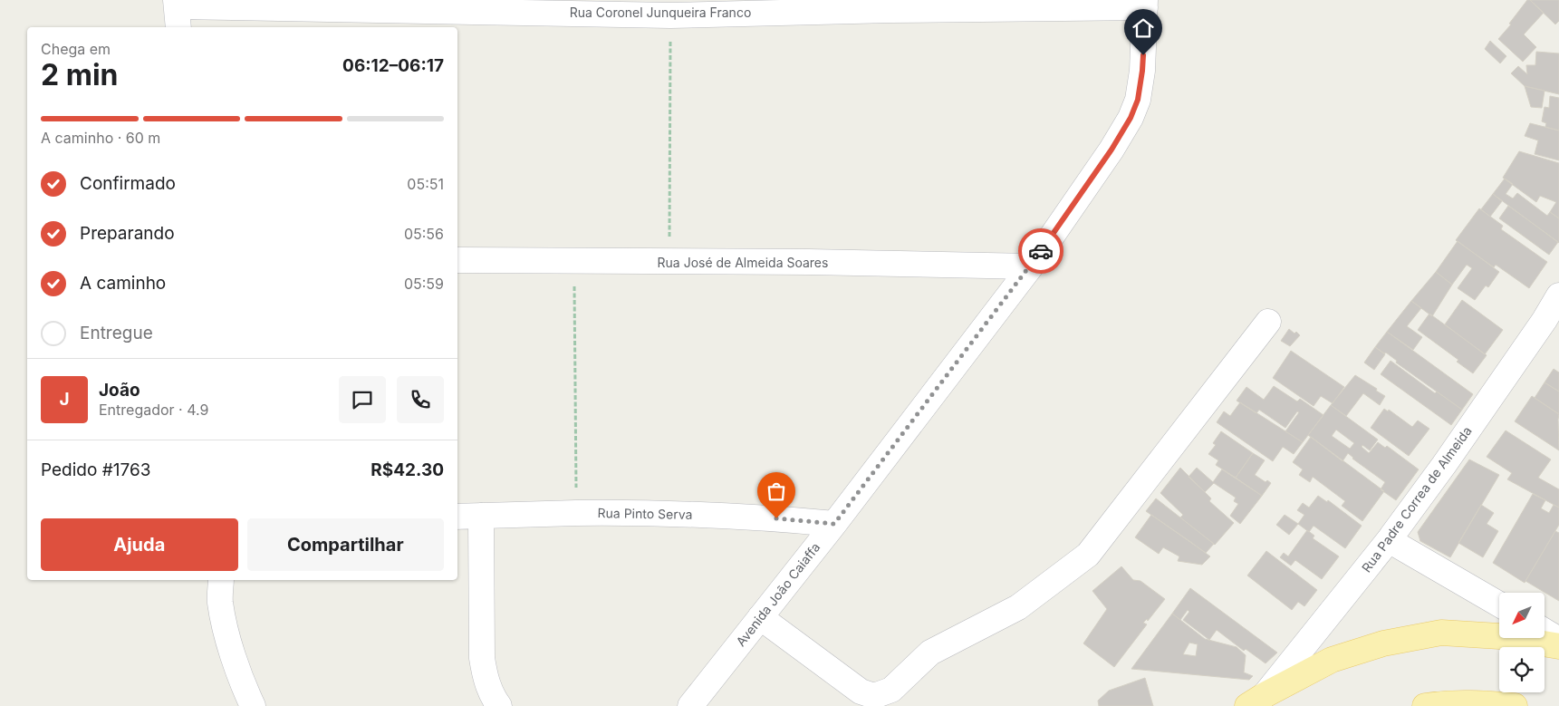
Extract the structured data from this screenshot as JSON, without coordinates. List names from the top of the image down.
{
  "streets": {
    "street": [
      "Rua Coronel Junqueira Franco",
      "Rua José de Almeida Soares",
      "Rua Padre Correa de Almeida",
      "Rua Pinto Serva",
      "Avenida João Caiaffa"
    ]
  },
  "crossings": [
    ["Rua Coronel Junqueira Franco", "Avenida João Caiaffa"],
    ["Rua José de Almeida Soares", "Avenida João Caiaffa"],
    ["Rua Pinto Serva", "Avenida João Caiaffa"]
  ],
  "north": "bottom left",
  "page": {
    "heading": ["2 min", "Chega em", "06:12–06:17"],
    "panel": [
      "João",
      "Entregador · 4.9",
      "Pedido #1763",
      "R$42.30"
    ],
    "bar": "A caminho · 60 m",
    "list": [
      ["Confirmado", "05:51"],
      ["Preparando", "05:56"],
      ["A caminho", "05:59"],
      "Entregue"
    ],
    "round": "J",
    "buttons": ["Ajuda", "Compartilhar"]
  }
}
